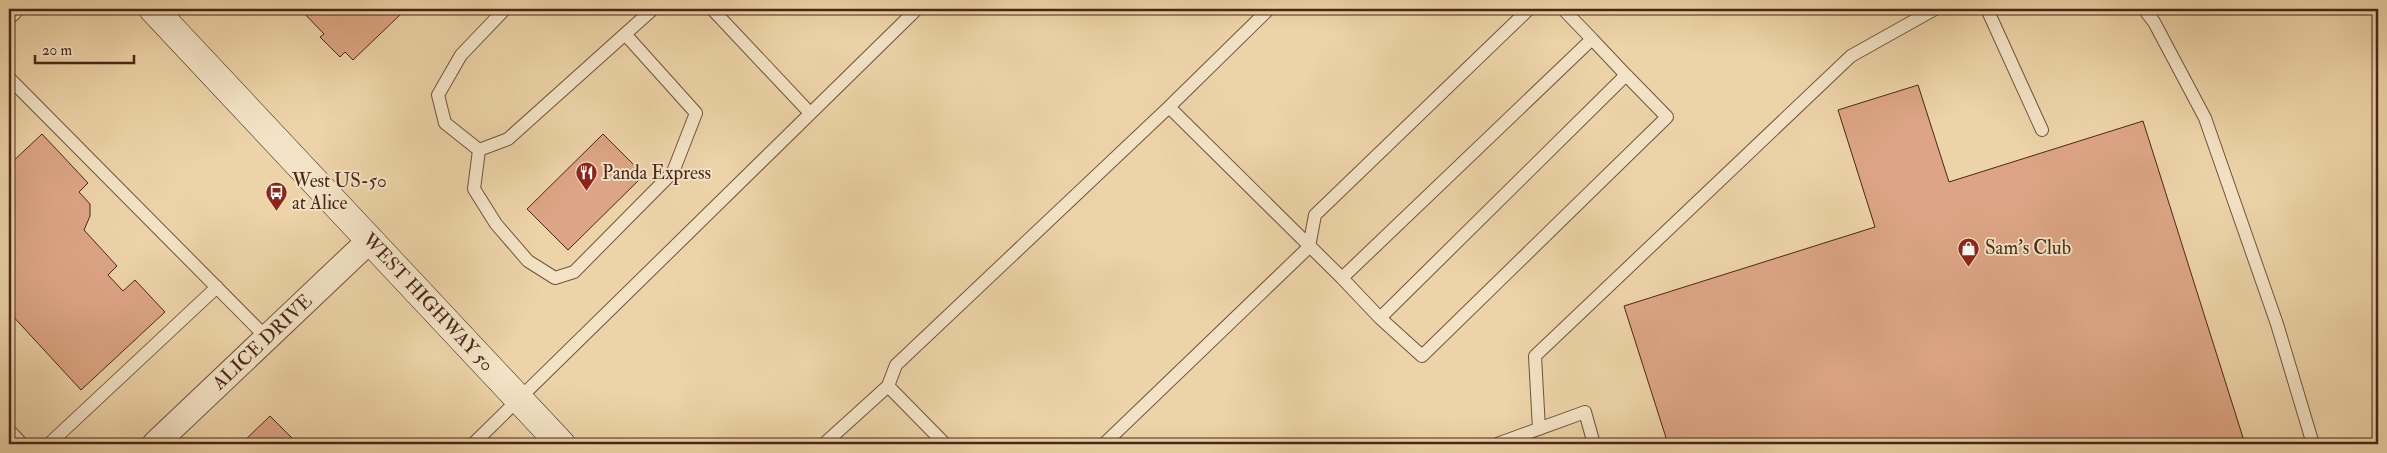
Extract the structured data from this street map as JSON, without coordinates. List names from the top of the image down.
{
  "streets": {
    "main road": ["WEST HIGHWAY 50"],
    "street": ["ALICE DRIVE"]
  },
  "crossings": [
    ["WEST HIGHWAY 50", "ALICE DRIVE"]
  ],
  "places": {
    "restaurant": ["Panda Express"],
    "bus stop": ["West US-50 at Alice"],
    "shop": ["Sam's Club"]
  },
  "scale_bar": "20 m"
}
